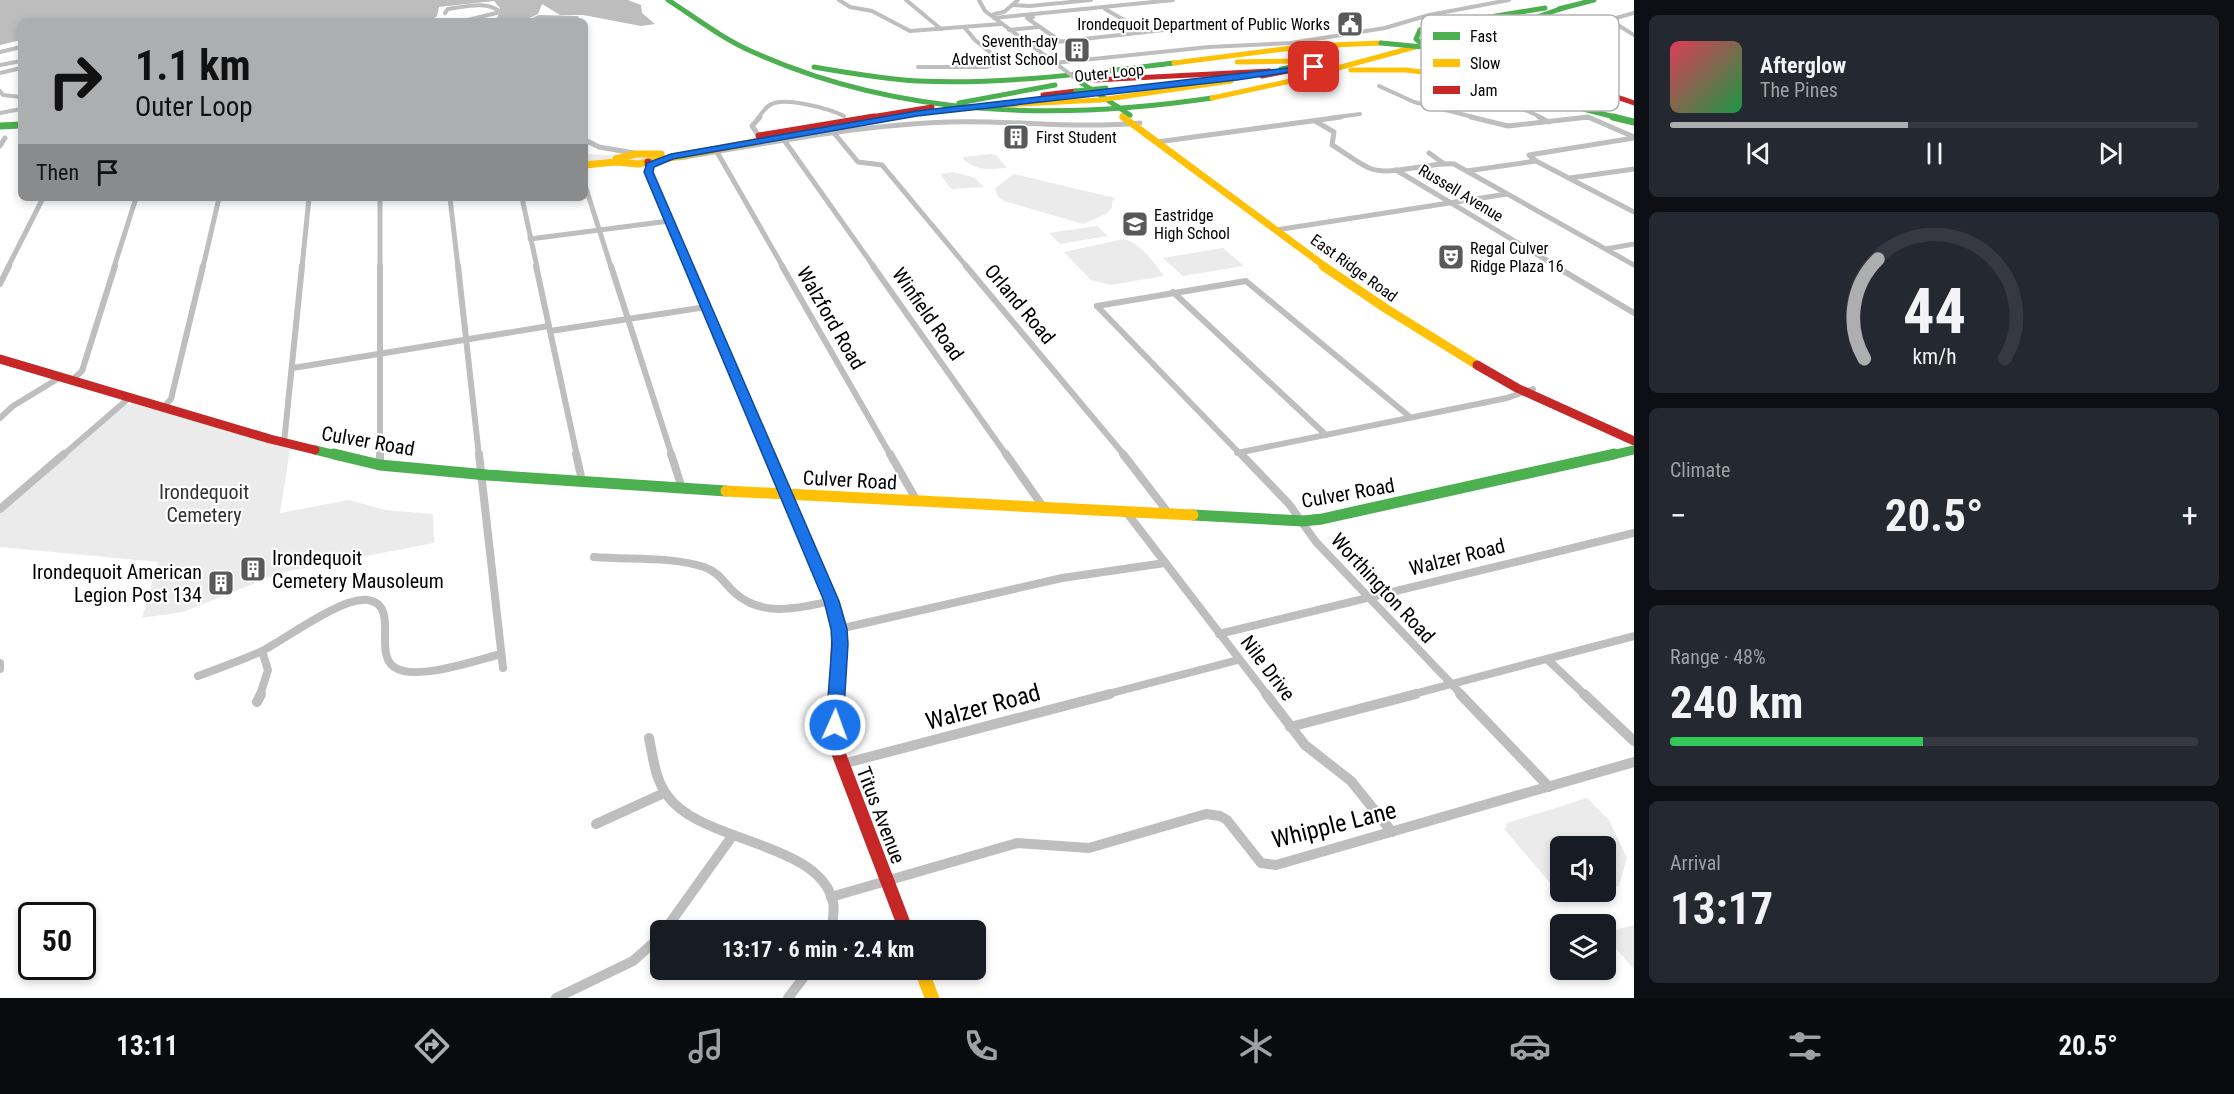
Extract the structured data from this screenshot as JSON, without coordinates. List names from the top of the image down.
{
  "streets": {
    "main road": [
      "Outer Loop",
      "East Ridge Road",
      "Culver Road",
      "Titus Avenue"
    ],
    "street": [
      "Russell Avenue",
      "Orland Road",
      "Winfield Road",
      "Walzford Road",
      "Walzer Road",
      "Worthington Road",
      "Nile Drive",
      "Whipple Lane"
    ]
  },
  "crossings": [
    ["Outer Loop", "East Ridge Road"],
    ["Outer Loop", "Orland Road"],
    ["Outer Loop", "Titus Avenue"],
    ["Orland Road", "Culver Road"],
    ["Winfield Road", "Culver Road"],
    ["Walzford Road", "Culver Road"],
    ["Culver Road", "Worthington Road"],
    ["Culver Road", "Nile Drive"],
    ["Culver Road", "Titus Avenue"],
    ["Walzer Road", "Worthington Road"],
    ["Walzer Road", "Nile Drive"],
    ["Walzer Road", "Titus Avenue"],
    ["Worthington Road", "Whipple Lane"],
    ["Nile Drive", "Whipple Lane"],
    ["Titus Avenue", "Whipple Lane"]
  ],
  "parks": ["Irondequoit Cemetery"],
  "places": {
    "public building": ["Irondequoit Department of Public Works"],
    "building": [
      "Seventh-day Adventist School",
      "First Student",
      "Irondequoit Cemetery Mausoleum",
      "Irondequoit American Legion Post 134"
    ],
    "school or university": ["Eastridge High School"],
    "theatre": ["Regal Culver Ridge Plaza 16"]
  },
  "legend": ["Fast", "Slow", "Jam"],
  "page": {
    "turn": ["1.1 km", "Outer Loop"],
    "song": ["Afterglow", "The Pines"],
    "then": "Then",
    "tile": [
      "Climate",
      ["Range · 48%", "240 km"],
      ["Arrival", "13:17"]
    ],
    "heat": ["−", "20.5°", "+"],
    "limit": "50",
    "trip": "13:17 · 6 min · 2.4 km",
    "tabs": ["13:11", "20.5°"],
    "gauge": ["44", "km/h"]
  }
}
